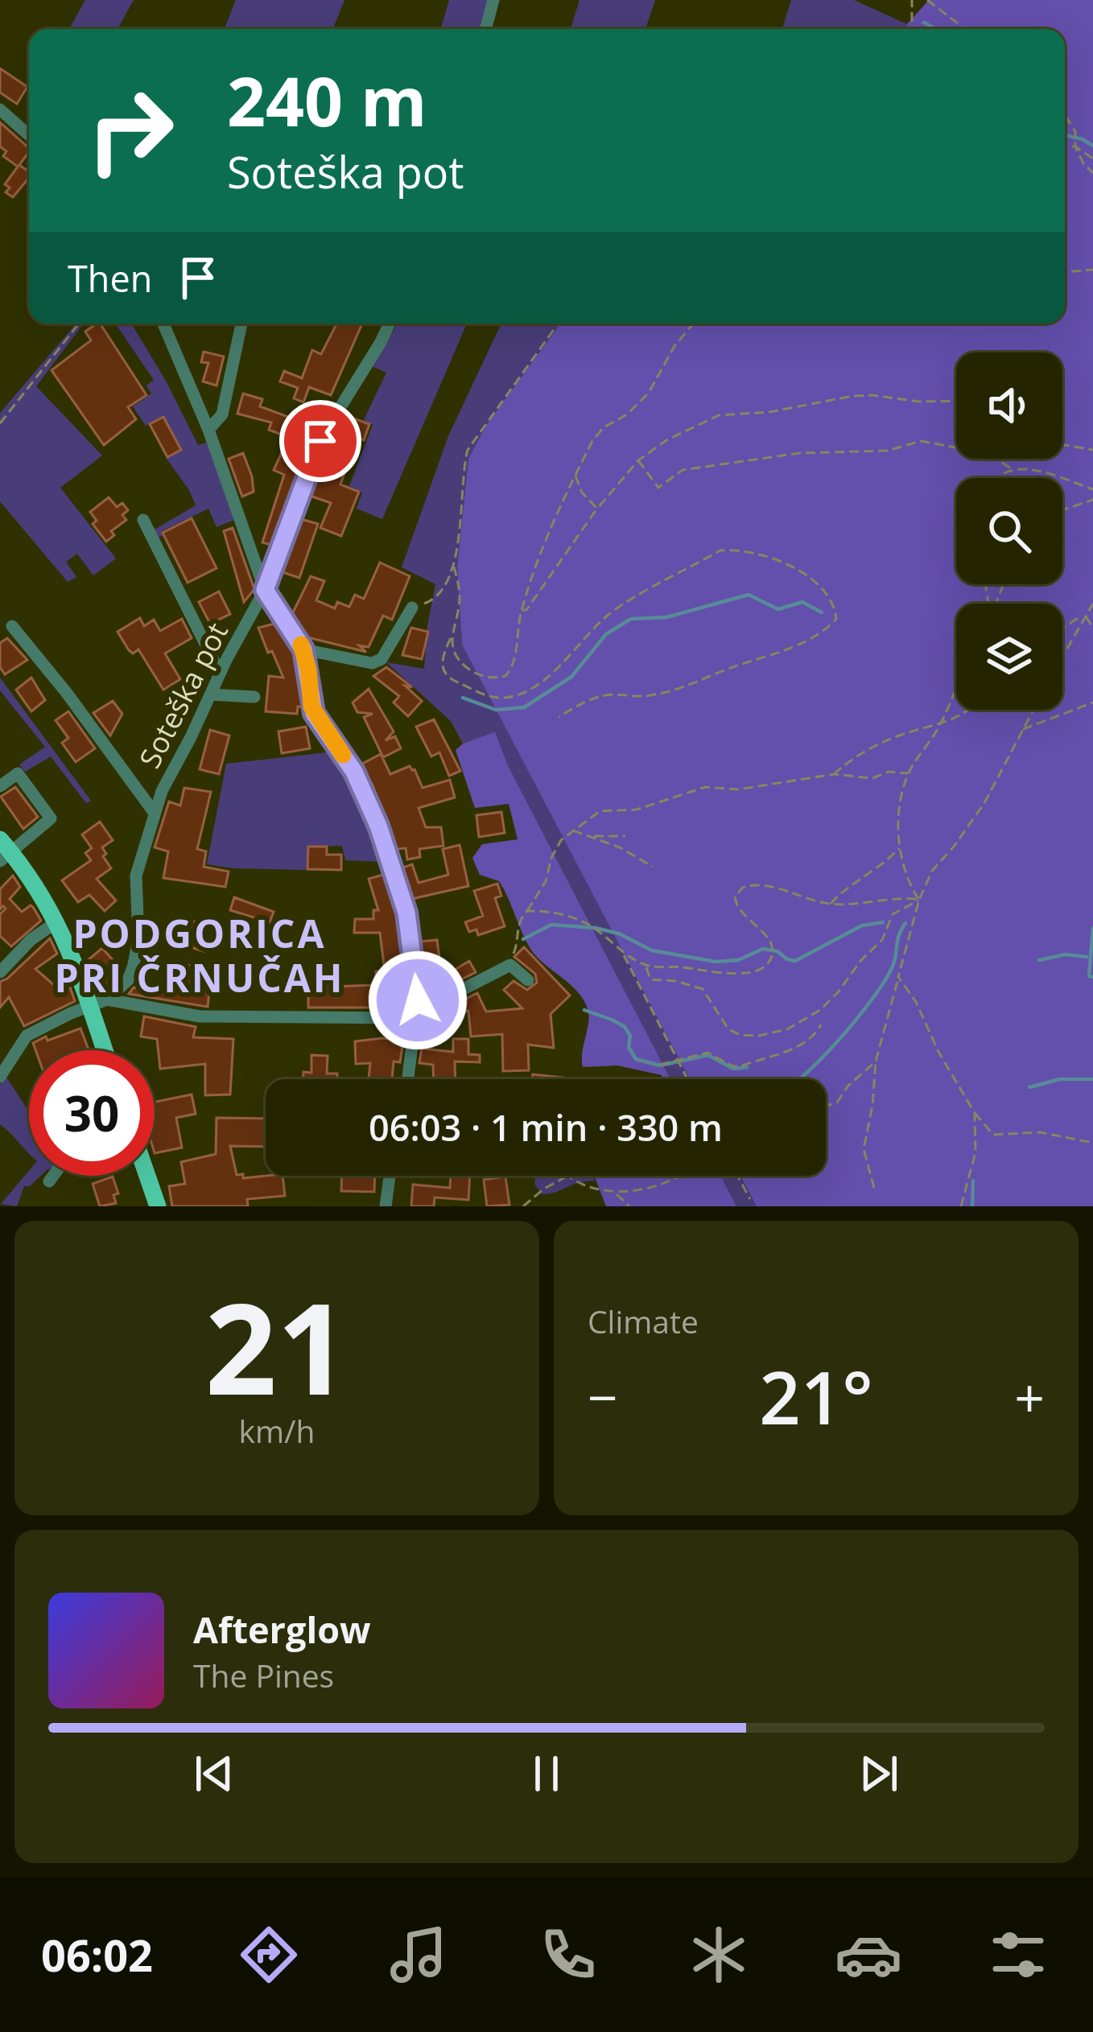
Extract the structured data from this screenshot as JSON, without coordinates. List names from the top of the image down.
{
  "streets": {
    "street": ["Soteška pot"]
  },
  "districts": ["PODGORICA PRI ČRNUČAH"],
  "page": {
    "turn": ["240 m", "Soteška pot"],
    "then": "Then",
    "limit": "30",
    "trip": "06:03 · 1 min · 330 m",
    "tile": [
      ["21", "km/h"],
      "Climate"
    ],
    "heat": ["−", "21°", "+"],
    "song": ["Afterglow", "The Pines"],
    "tabs": "06:02"
  }
}
